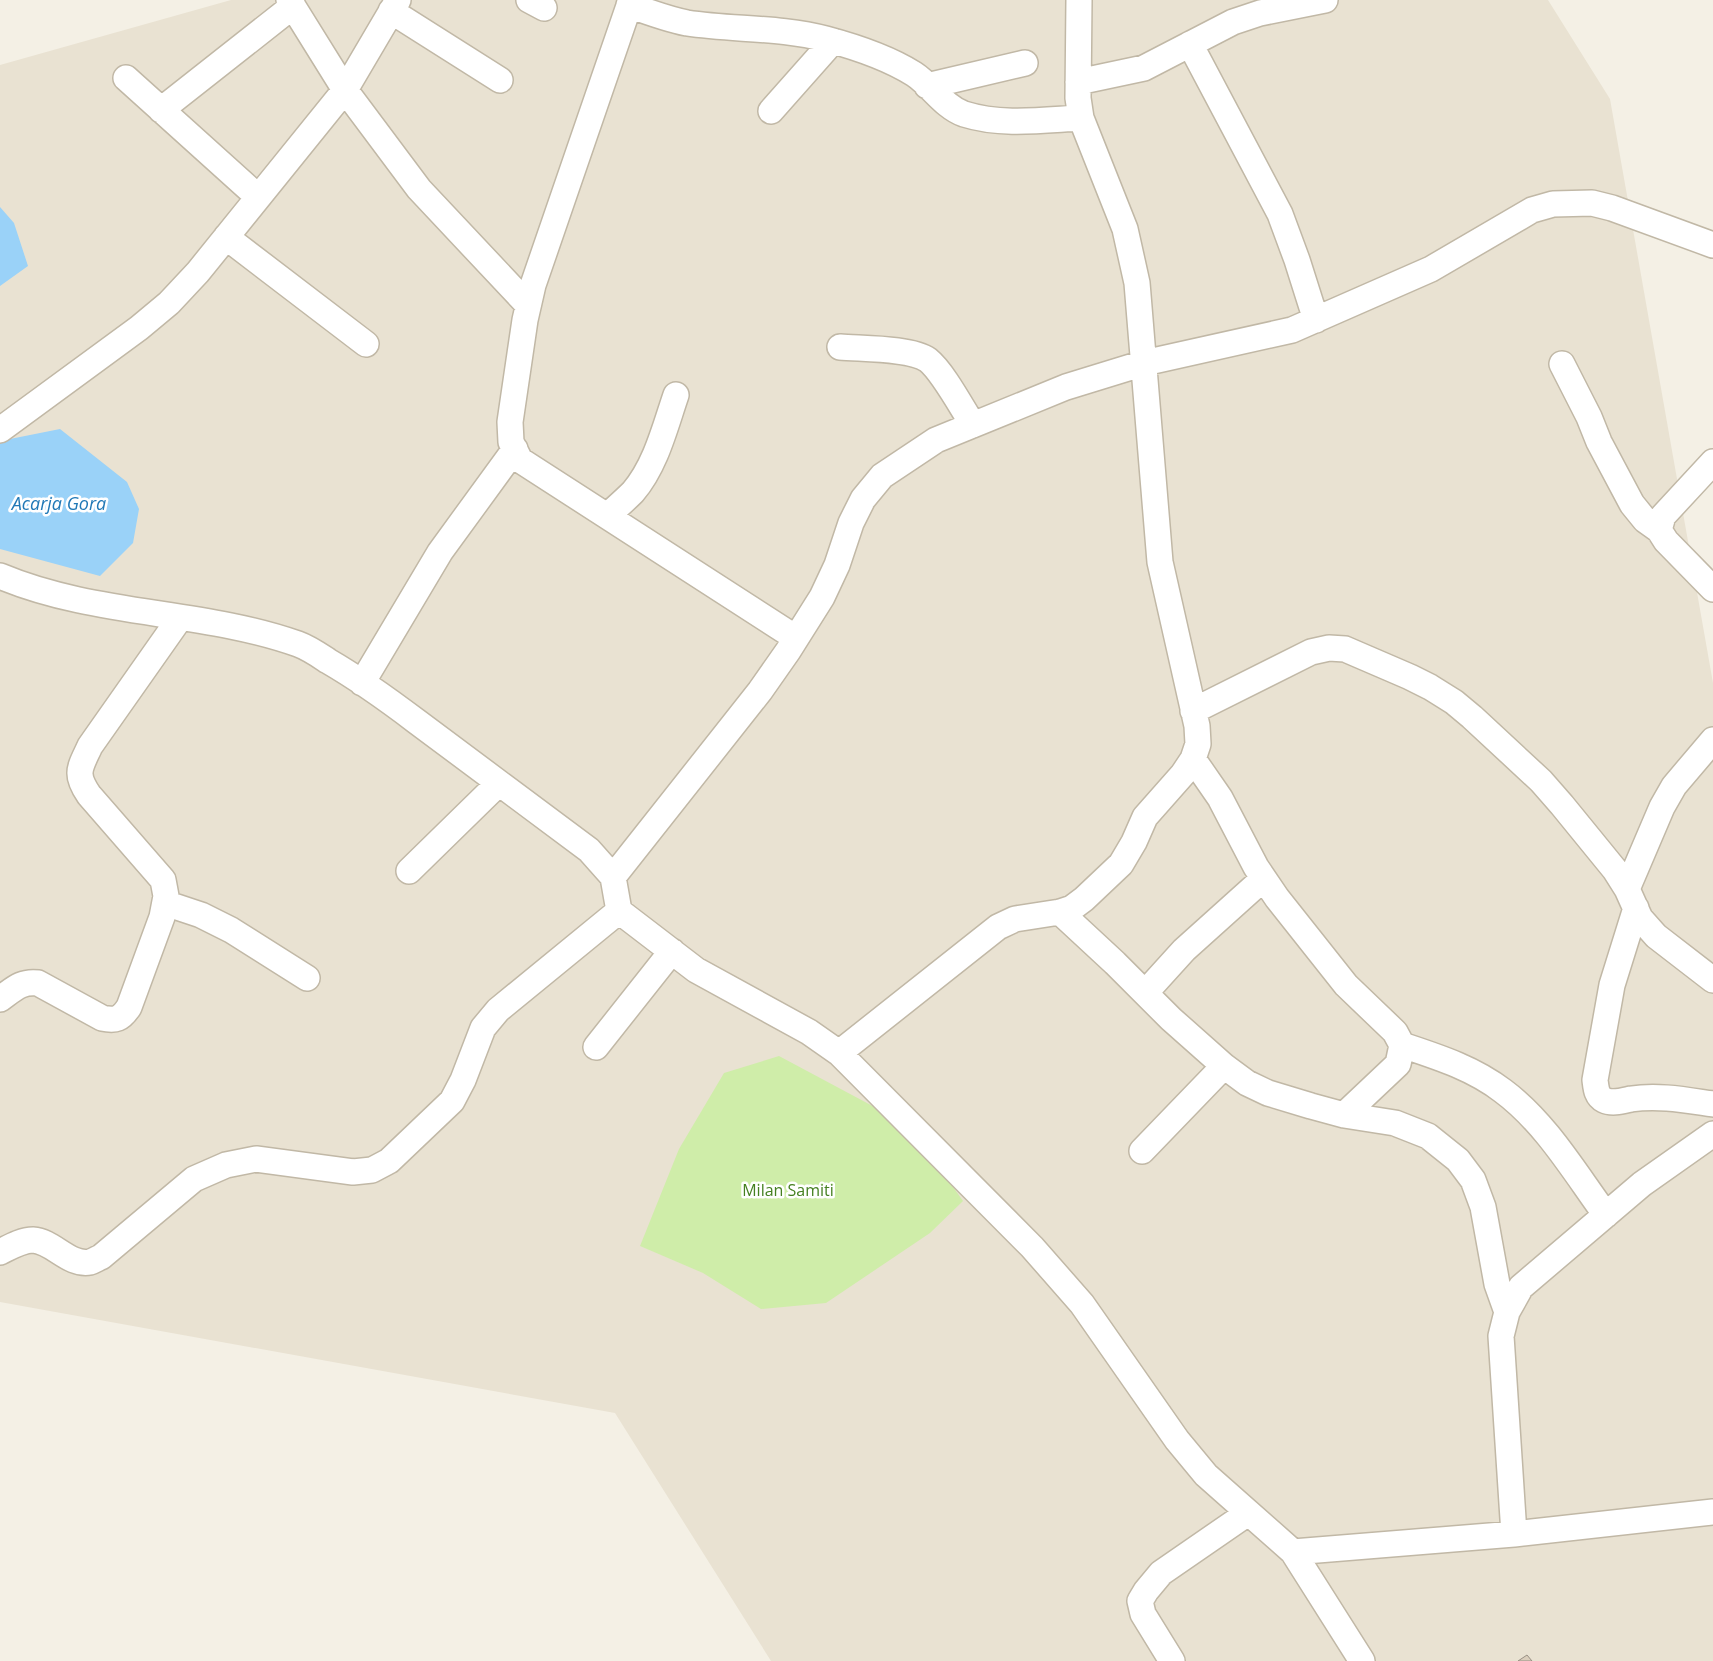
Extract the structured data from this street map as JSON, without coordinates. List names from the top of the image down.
{
  "water": ["Acarja Gora"],
  "parks": ["Milan Samiti"]
}
